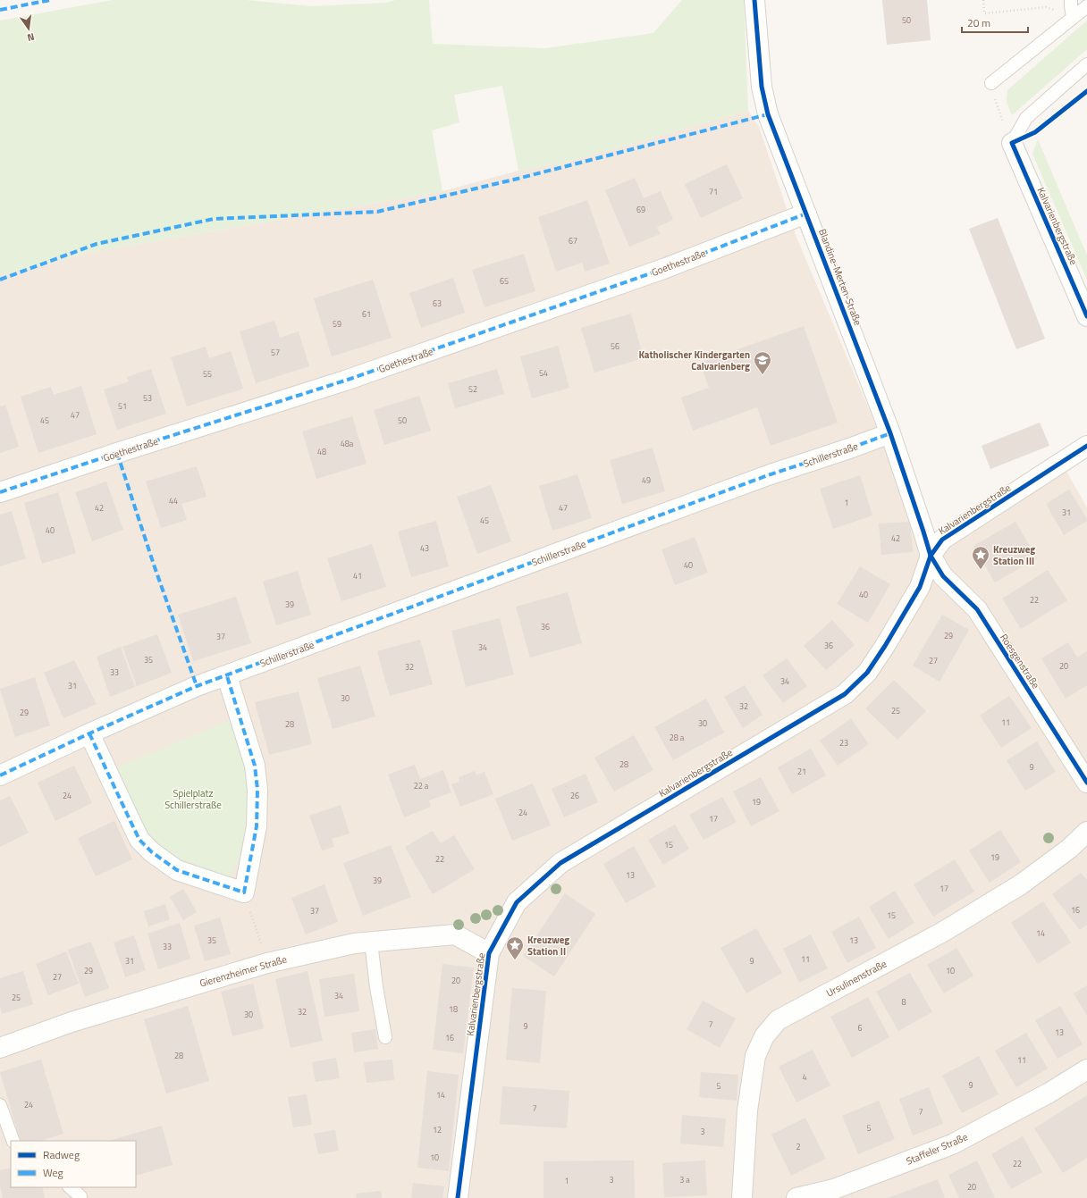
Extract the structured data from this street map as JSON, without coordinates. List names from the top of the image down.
{
  "streets": {
    "street": [
      "Kalvarienbergstraße",
      "Goethestraße",
      "Blandine-Merten-Straße",
      "Schillerstraße",
      "Roesgenstraße",
      "Gierenzheimer Straße",
      "Ursulinenstraße",
      "Staffeler Straße"
    ]
  },
  "crossings": [
    ["Kalvarienbergstraße", "Blandine-Merten-Straße"],
    ["Kalvarienbergstraße", "Roesgenstraße"],
    ["Kalvarienbergstraße", "Gierenzheimer Straße"],
    ["Goethestraße", "Blandine-Merten-Straße"],
    ["Blandine-Merten-Straße", "Schillerstraße"],
    ["Blandine-Merten-Straße", "Roesgenstraße"]
  ],
  "parks": ["Spielplatz Schillerstraße"],
  "places": {
    "school or university": ["Katholischer Kindergarten Calvarienberg"],
    "place": ["Kreuzweg Station III", "Kreuzweg Station II"]
  },
  "house_numbers": [
    "50",
    "71",
    "69",
    "67",
    "65",
    "63",
    "61",
    "59",
    "56",
    "57",
    "54",
    "55",
    "52",
    "53",
    "51",
    "47",
    "45",
    "50",
    "48a",
    "48",
    "49",
    "44",
    "1",
    "42",
    "47",
    "31",
    "45",
    "40",
    "42",
    "43",
    "40",
    "41",
    "40",
    "22",
    "39",
    "36",
    "29",
    "37",
    "36",
    "34",
    "35",
    "27",
    "20",
    "32",
    "33",
    "34",
    "31",
    "30",
    "32",
    "25",
    "29",
    "11",
    "30",
    "28",
    "28 a",
    "23",
    "28",
    "9",
    "21",
    "22 a",
    "24",
    "26",
    "19",
    "24",
    "17",
    "15",
    "19",
    "22",
    "13",
    "39",
    "17",
    "16",
    "37",
    "15",
    "14",
    "35",
    "13",
    "33",
    "11",
    "31",
    "9",
    "29",
    "10",
    "27",
    "20",
    "34",
    "25",
    "8",
    "18",
    "32",
    "30",
    "7",
    "9",
    "6",
    "13",
    "16",
    "28",
    "11",
    "4",
    "9",
    "5",
    "14",
    "24",
    "7",
    "7",
    "5",
    "12",
    "3",
    "2",
    "10",
    "22",
    "3",
    "3 a",
    "1",
    "20"
  ],
  "legend": ["Radweg", "Weg"],
  "scale_bar": "20 m",
  "north": "bottom"
}
